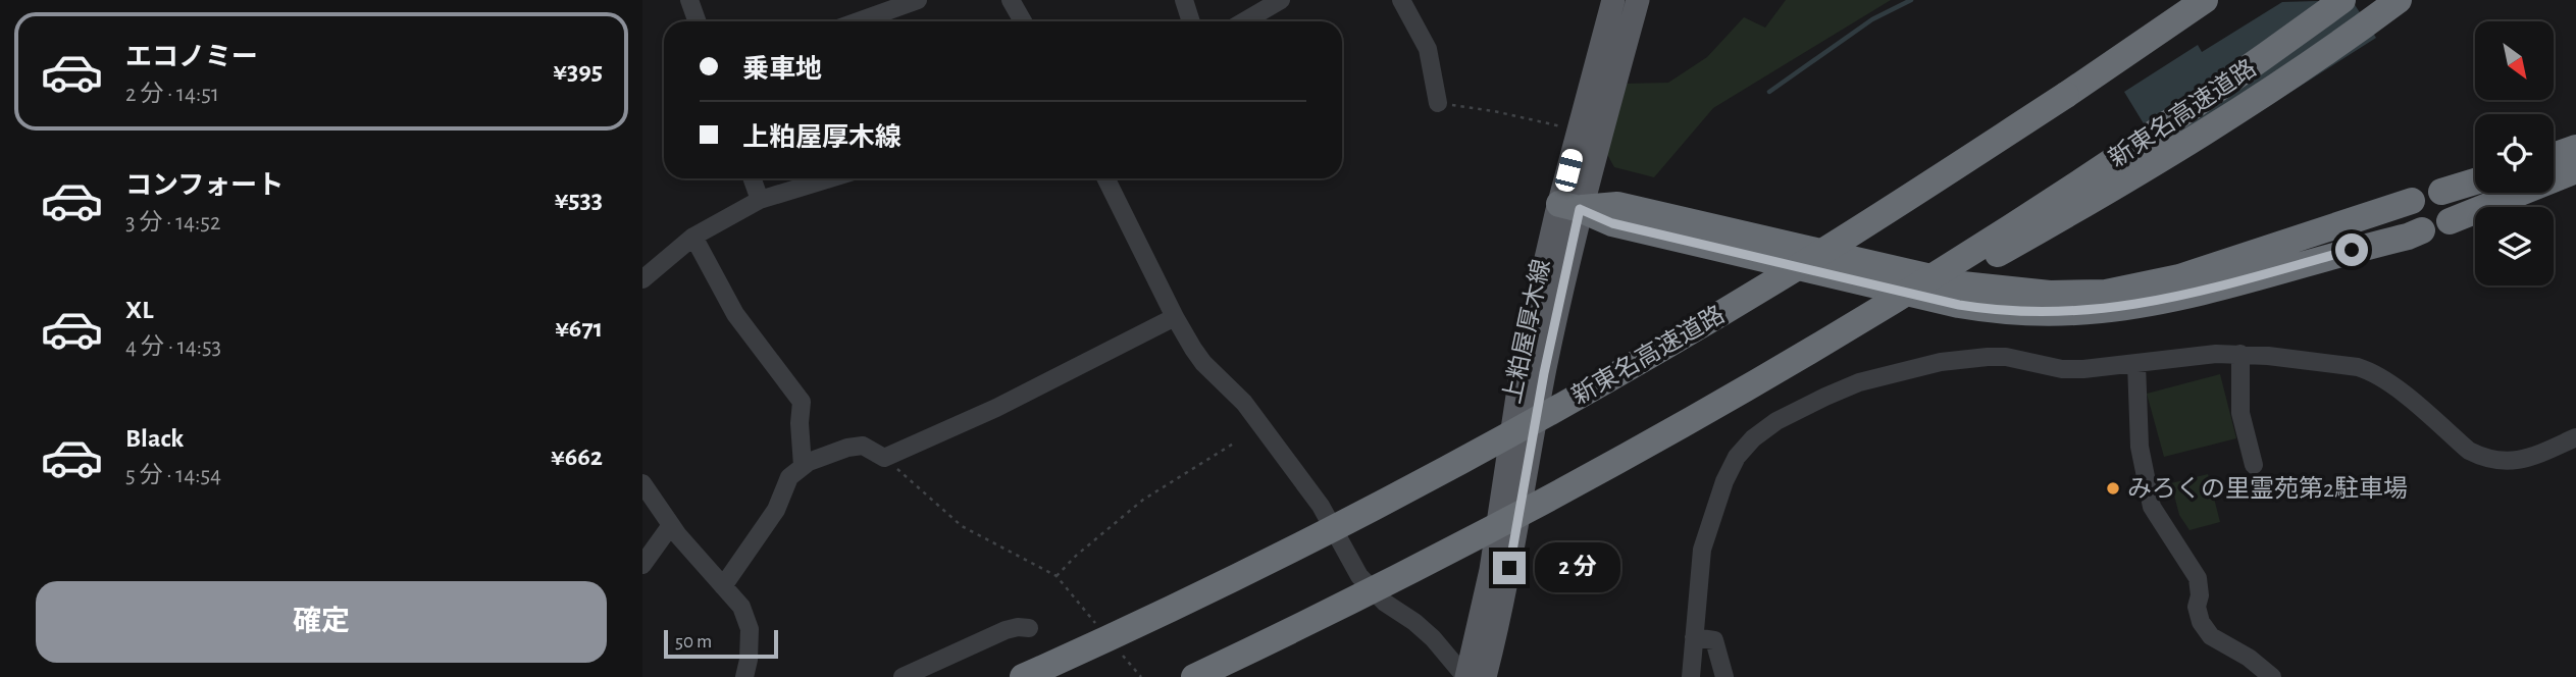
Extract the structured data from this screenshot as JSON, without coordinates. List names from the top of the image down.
{
  "streets": {
    "highway": ["新東名高速道路"],
    "main road": ["上粕屋厚木線"]
  },
  "places": ["みろくの里霊苑第2駐車場"],
  "scale_bar": "50 m",
  "north": "bottom right",
  "page": {
    "list": [
      {
        "name": "エコノミー",
        "note": "2 分 · 14:51",
        "value": "¥395"
      },
      {
        "name": "コンフォート",
        "note": "3 分 · 14:52",
        "value": "¥533"
      },
      {
        "name": "XL",
        "note": "4 分 · 14:53",
        "value": "¥671"
      },
      {
        "name": "Black",
        "note": "5 分 · 14:54",
        "value": "¥662"
      }
    ],
    "banner": ["乗車地", "上粕屋厚木線"],
    "bubble": "2 分",
    "buttons": "確定",
    "scale": "50 m"
  }
}
